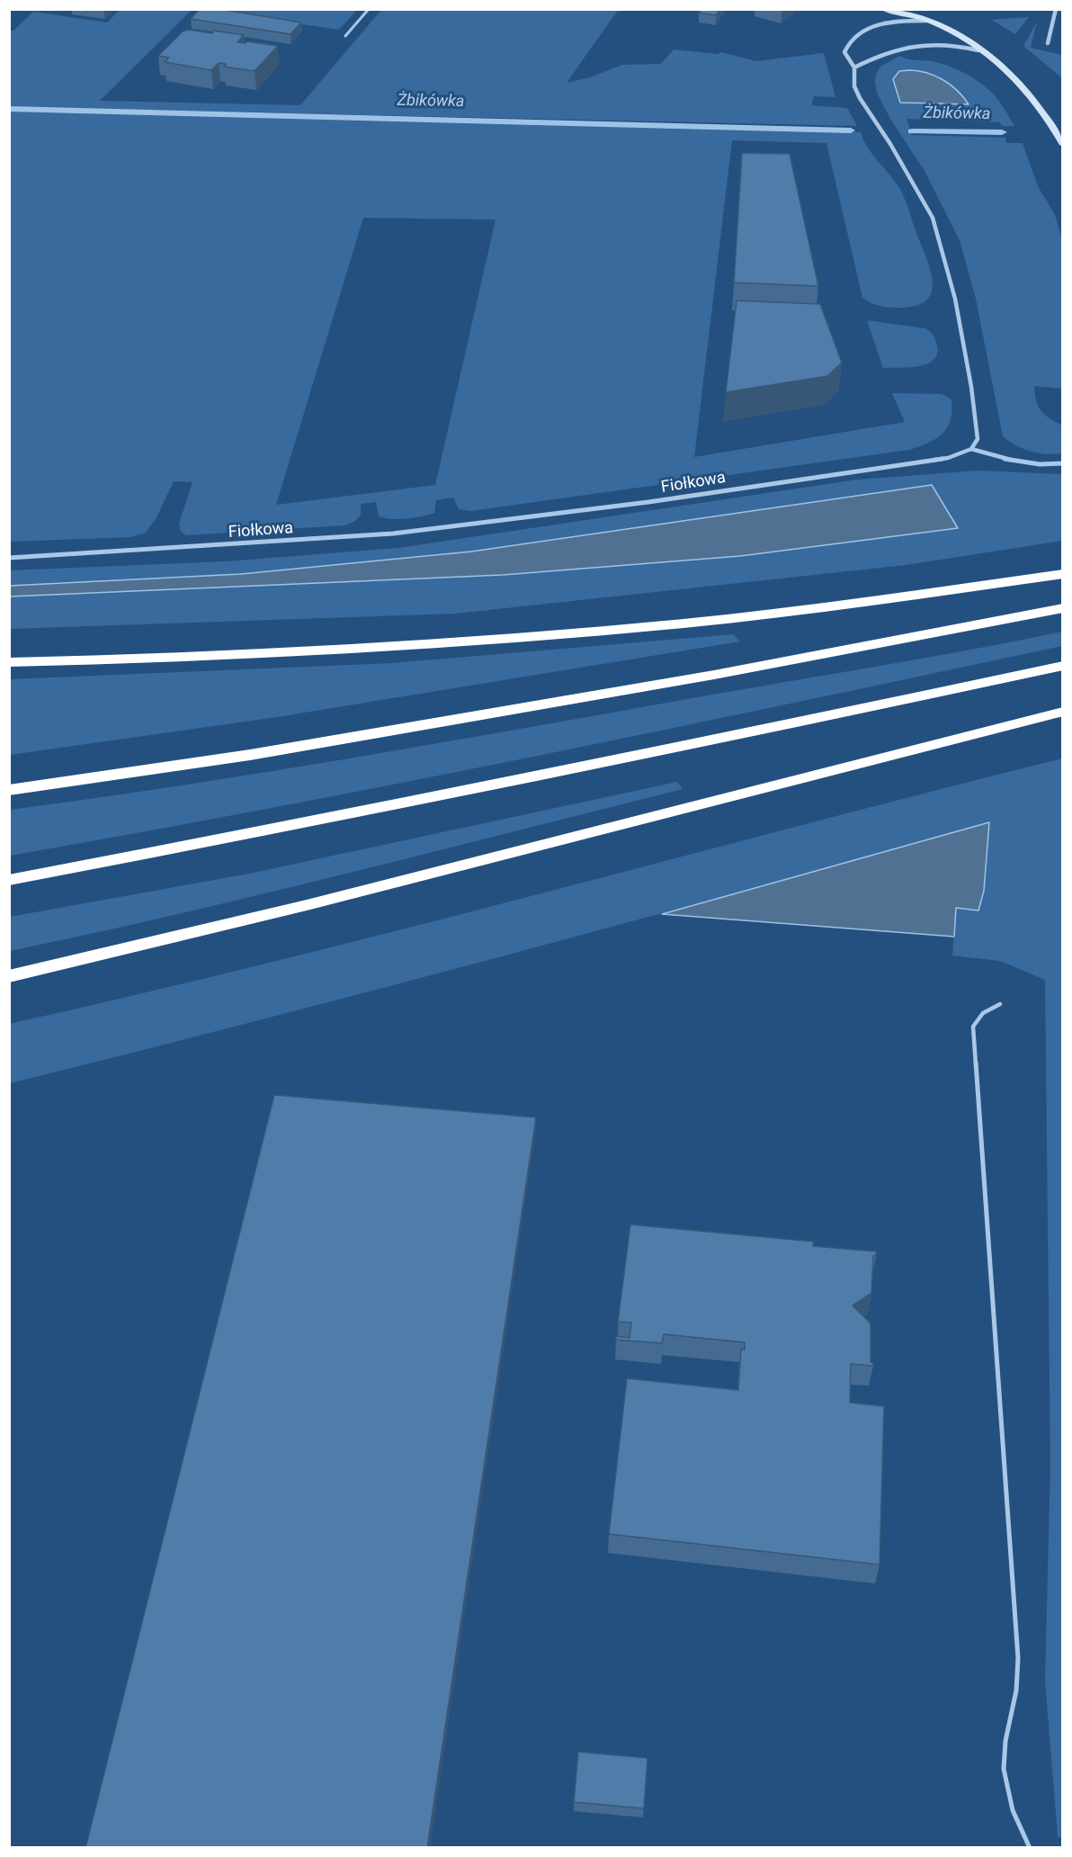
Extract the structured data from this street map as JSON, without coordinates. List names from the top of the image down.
{
  "streets": {
    "street": ["Fiołkowa"]
  },
  "water": ["Żbikówka"]
}
